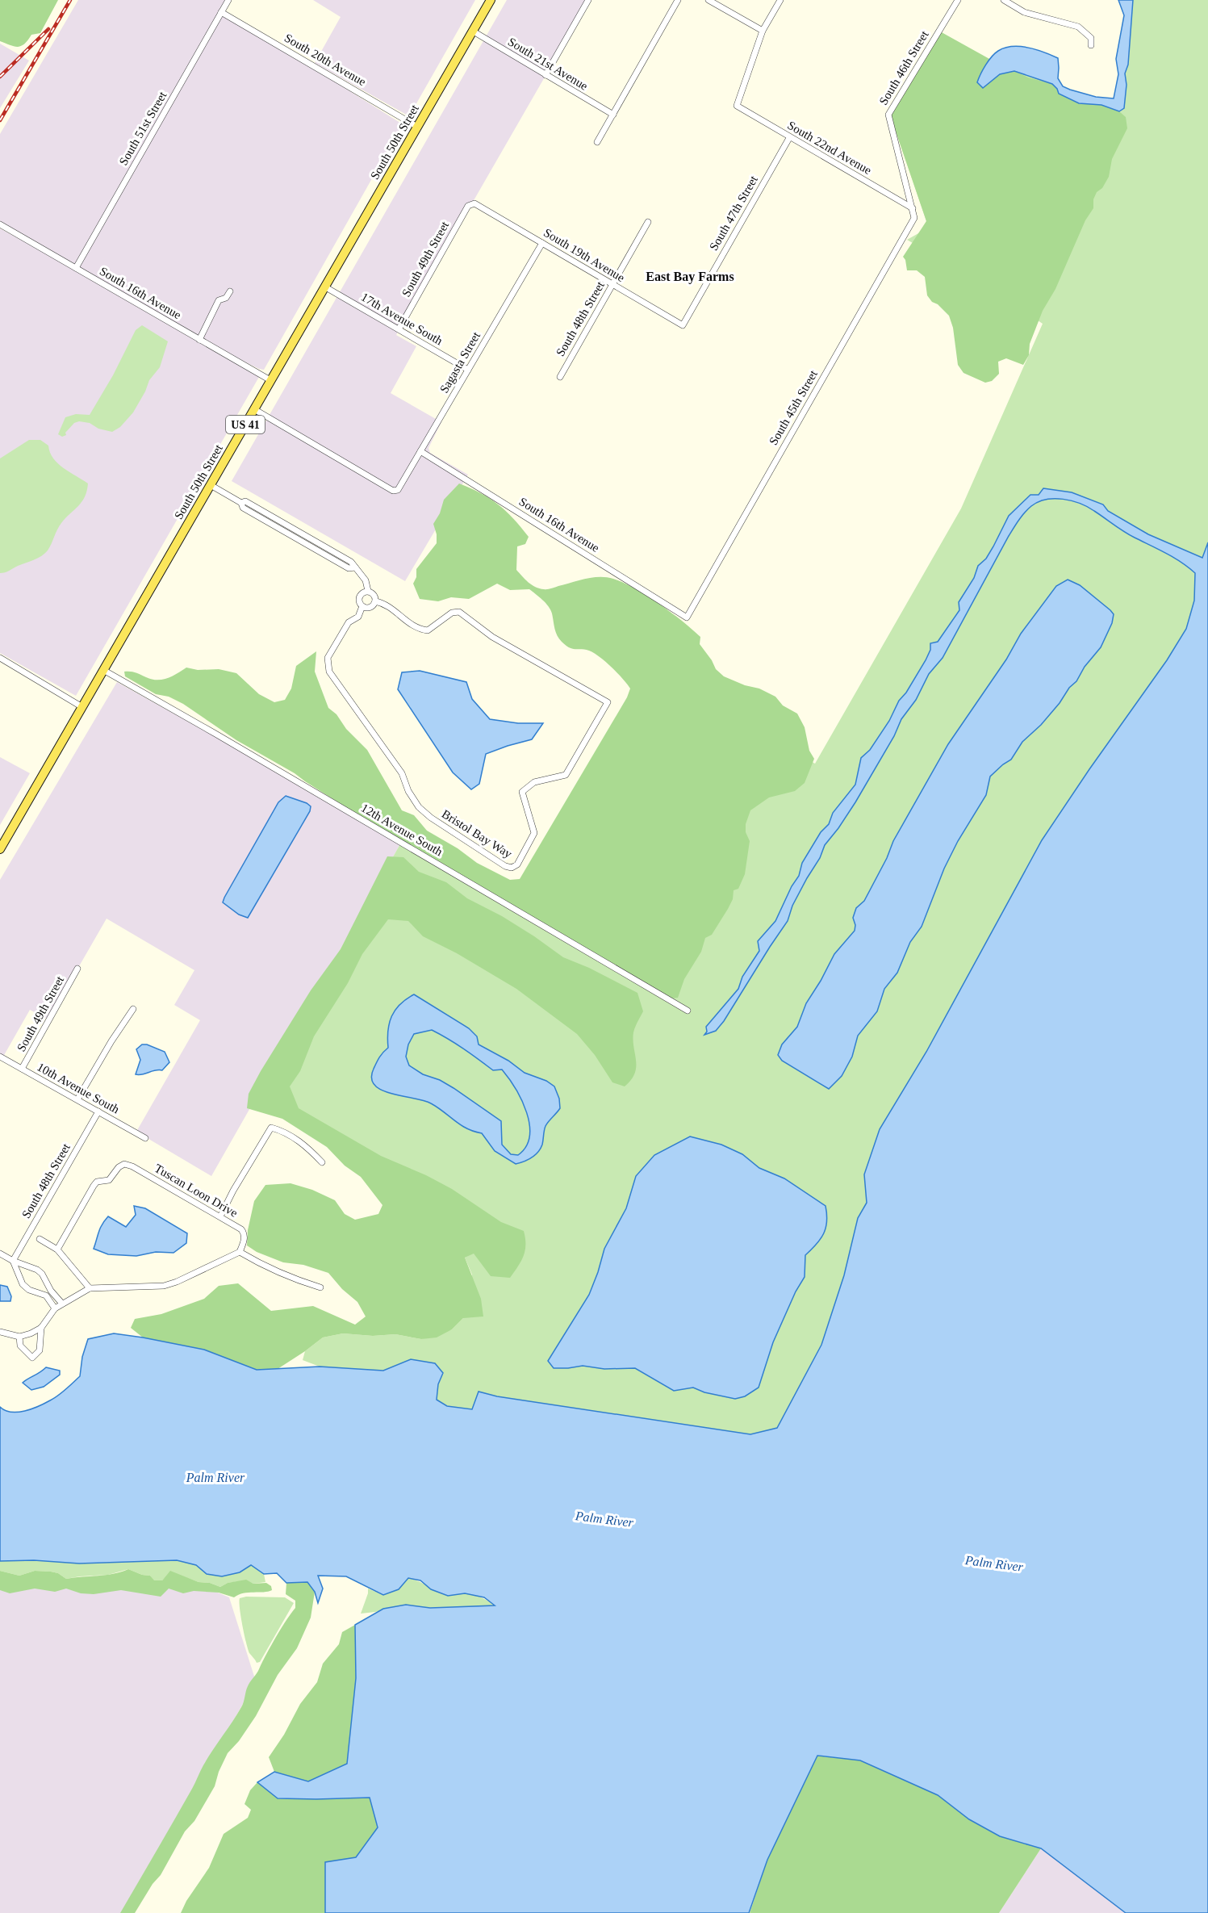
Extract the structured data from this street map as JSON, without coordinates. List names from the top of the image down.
{
  "streets": {
    "main road": ["South 50th Street", "US 41"],
    "street": [
      "South 20th Avenue",
      "South 21st Avenue",
      "South 46th Street",
      "South 51st Street",
      "South 22nd Avenue",
      "South 47th Street",
      "South 19th Avenue",
      "South 49th Street",
      "South 16th Avenue",
      "17th Avenue South",
      "South 48th Street",
      "Sagasta Street",
      "South 45th Street",
      "12th Avenue South",
      "Bristol Bay Way",
      "10th Avenue South",
      "Tuscan Loon Drive"
    ]
  },
  "crossings": [
    ["South 20th Avenue", "South 51st Street"],
    ["South 20th Avenue", "South 50th Street"],
    ["South 21st Avenue", "South 50th Street"],
    ["South 46th Street", "South 22nd Avenue"],
    ["South 46th Street", "South 45th Street"],
    ["South 51st Street", "South 16th Avenue"],
    ["South 50th Street", "South 16th Avenue"],
    ["South 50th Street", "17th Avenue South"],
    ["South 50th Street", "Sagasta Street"],
    ["South 50th Street", "12th Avenue South"],
    ["South 22nd Avenue", "South 47th Street"],
    ["South 22nd Avenue", "South 45th Street"],
    ["South 47th Street", "South 19th Avenue"],
    ["South 19th Avenue", "South 49th Street"],
    ["South 19th Avenue", "South 48th Street"],
    ["South 19th Avenue", "Sagasta Street"],
    ["South 49th Street", "17th Avenue South"],
    ["South 49th Street", "10th Avenue South"],
    ["South 16th Avenue", "Sagasta Street"],
    ["South 16th Avenue", "South 45th Street"],
    ["17th Avenue South", "Sagasta Street"],
    ["South 48th Street", "10th Avenue South"]
  ],
  "districts": ["East Bay Farms"],
  "water": ["Palm River"]
}
